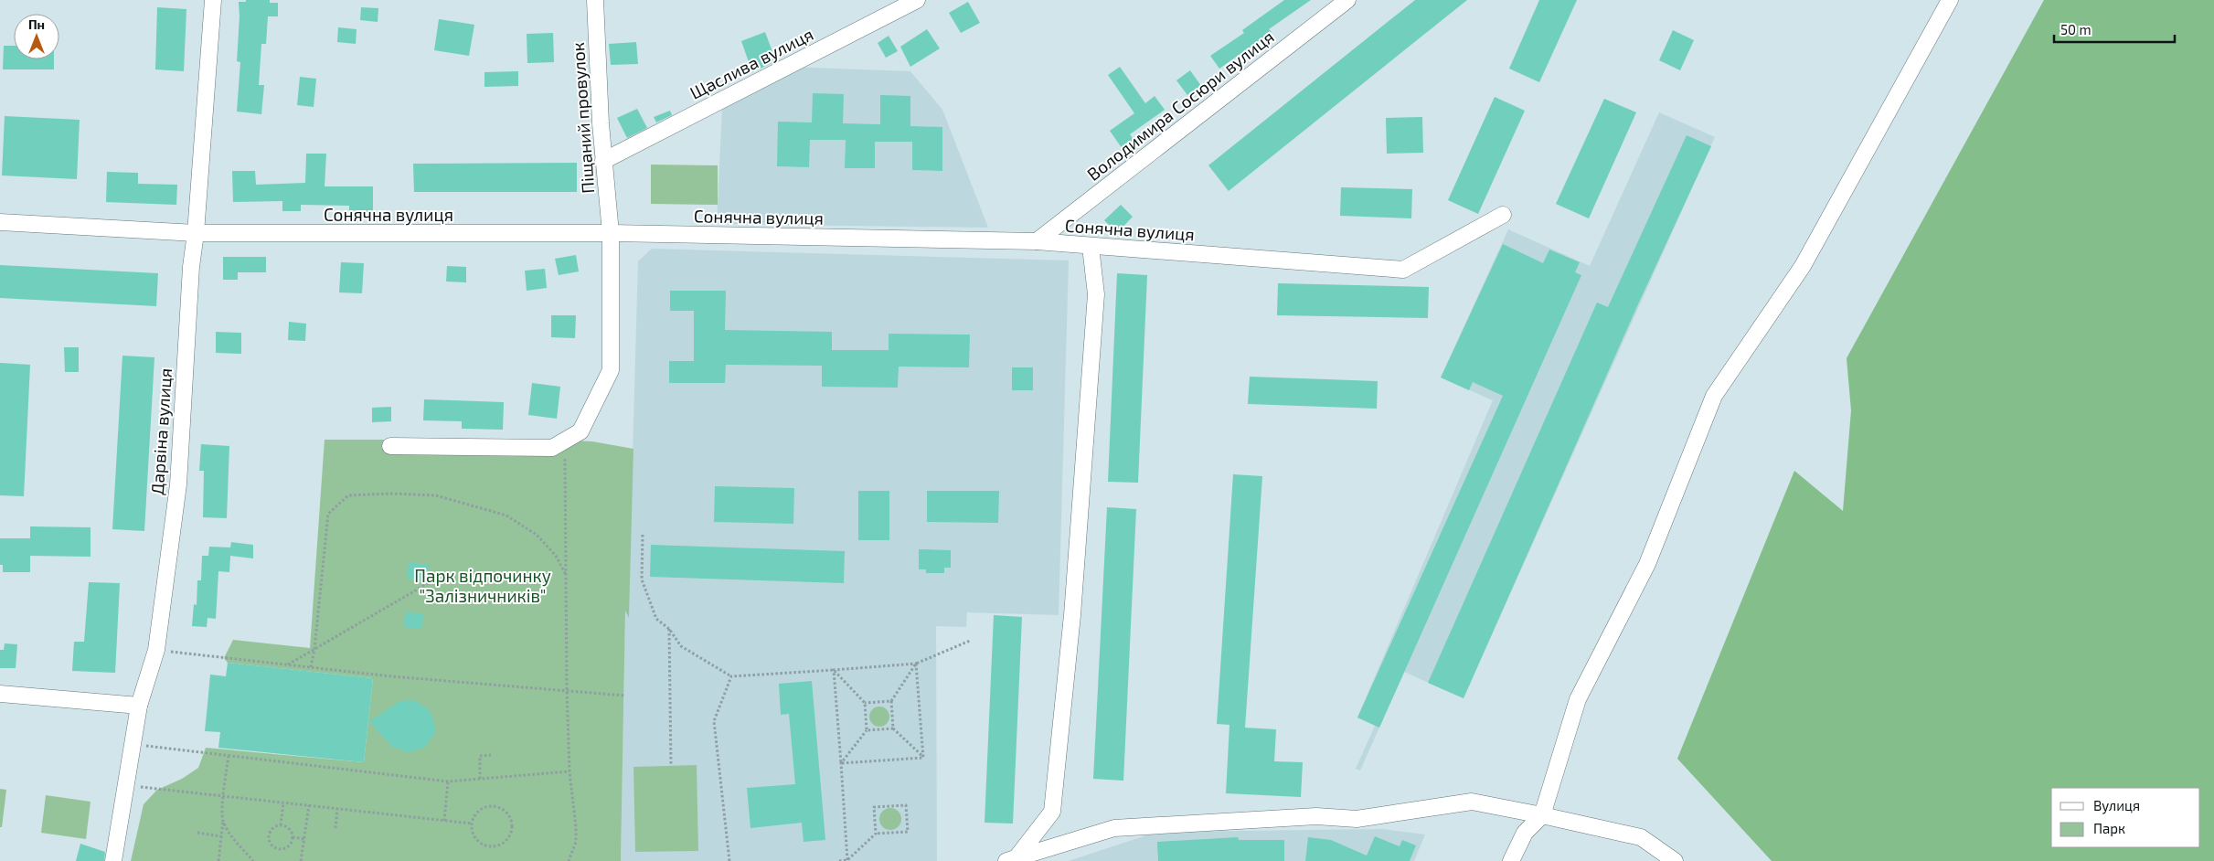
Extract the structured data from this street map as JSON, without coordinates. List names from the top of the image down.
{
  "streets": {
    "street": [
      "Щаслива вулиця",
      "Володимира Сосюри вулиця",
      "Піщаний провулок",
      "Сонячна вулиця",
      "Дарвіна вулиця"
    ]
  },
  "crossings": [
    ["Щаслива вулиця", "Піщаний провулок"],
    ["Володимира Сосюри вулиця", "Сонячна вулиця"],
    ["Піщаний провулок", "Сонячна вулиця"],
    ["Сонячна вулиця", "Дарвіна вулиця"]
  ],
  "parks": ["Парк відпочинку \"Залізничників\""],
  "legend": ["Вулиця", "Парк"],
  "scale_bar": "50 m",
  "north": "top"
}
